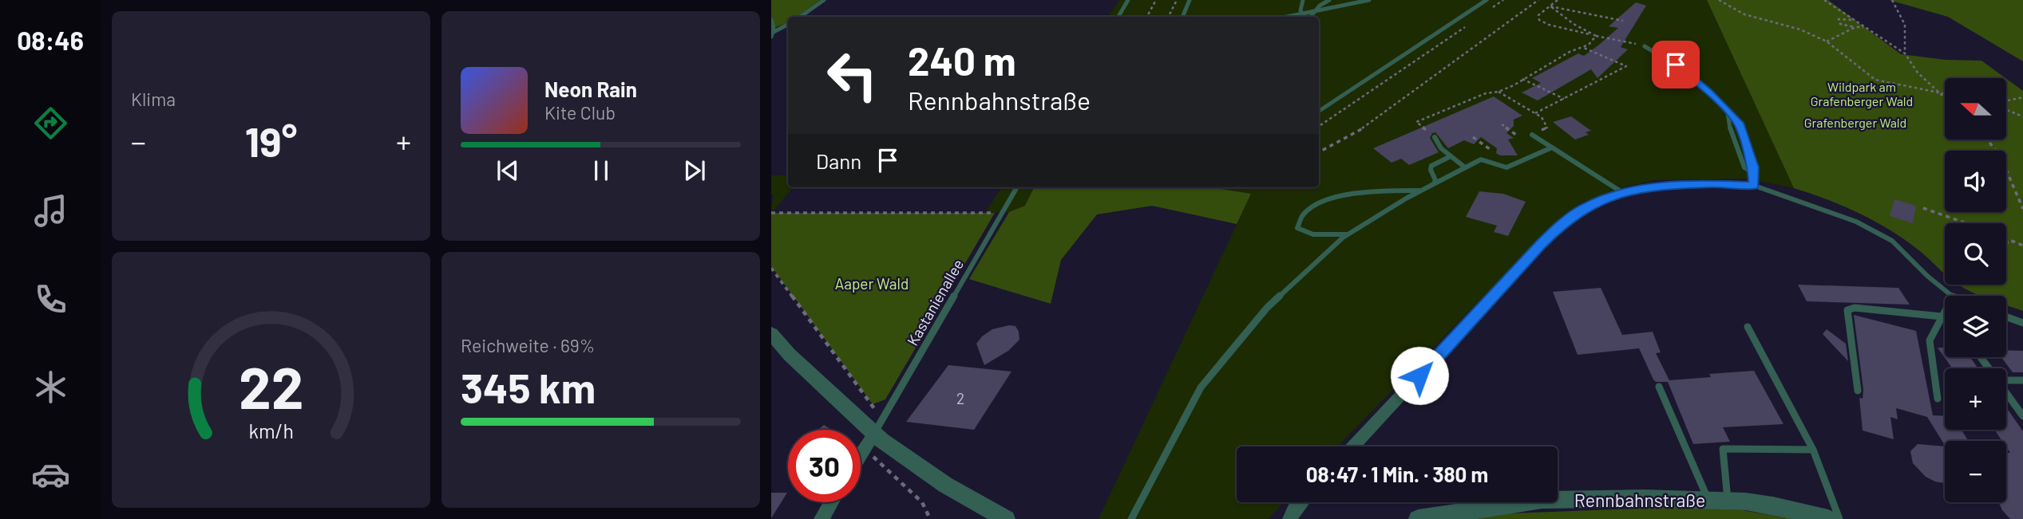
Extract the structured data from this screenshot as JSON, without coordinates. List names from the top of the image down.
{
  "streets": {
    "street": ["Rennbahnstraße"],
    "lane": ["Kastanienallee"]
  },
  "parks": ["Wildpark am Grafenberger Wald", "Grafenberger Wald", "Aaper Wald"],
  "house_numbers": ["2"],
  "north": "left",
  "page": {
    "tabs": "08:46",
    "tile": [
      "Klima",
      ["Reichweite · 69%", "345 km"]
    ],
    "turn": ["240 m", "Rennbahnstraße"],
    "song": ["Neon Rain", "Kite Club"],
    "map_buttons": ["+", "−"],
    "heat": ["−", "19°", "+"],
    "then": "Dann",
    "limit": "30",
    "trip": "08:47 · 1 Min. · 380 m",
    "gauge": ["22", "km/h"]
  }
}
